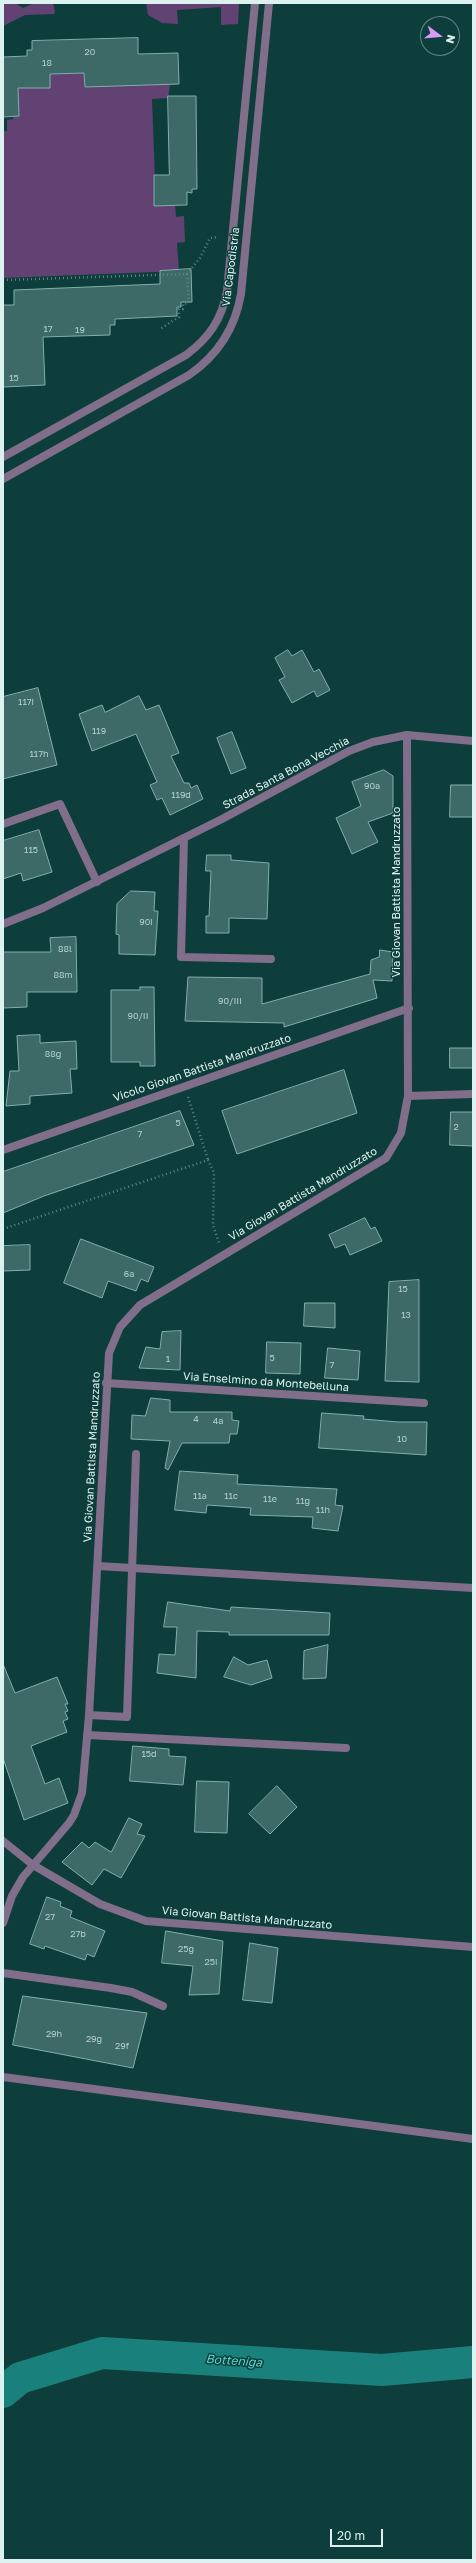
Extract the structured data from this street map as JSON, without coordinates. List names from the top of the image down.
{
  "streets": {
    "street": [
      "Via Capodistria",
      "Strada Santa Bona Vecchia",
      "Via Giovan Battista Mandruzzato",
      "Vicolo Giovan Battista Mandruzzato",
      "Via Enselmino da Montebelluna"
    ]
  },
  "crossings": [
    ["Strada Santa Bona Vecchia", "Via Giovan Battista Mandruzzato"],
    ["Via Giovan Battista Mandruzzato", "Vicolo Giovan Battista Mandruzzato"],
    ["Via Giovan Battista Mandruzzato", "Via Enselmino da Montebelluna"]
  ],
  "water": ["Botteniga"],
  "house_numbers": [
    "20",
    "18",
    "17",
    "19",
    "15",
    "117i",
    "119",
    "117h",
    "90a",
    "119d",
    "115",
    "90i",
    "88l",
    "88m",
    "90/III",
    "90/II",
    "88g",
    "5",
    "2",
    "7",
    "6a",
    "15",
    "13",
    "5",
    "1",
    "7",
    "4",
    "4a",
    "10",
    "11a",
    "11c",
    "11e",
    "11g",
    "11h",
    "15d",
    "27",
    "27b",
    "25g",
    "25i",
    "29h",
    "29g",
    "29f"
  ],
  "scale_bar": "20 m",
  "north": "right"
}
